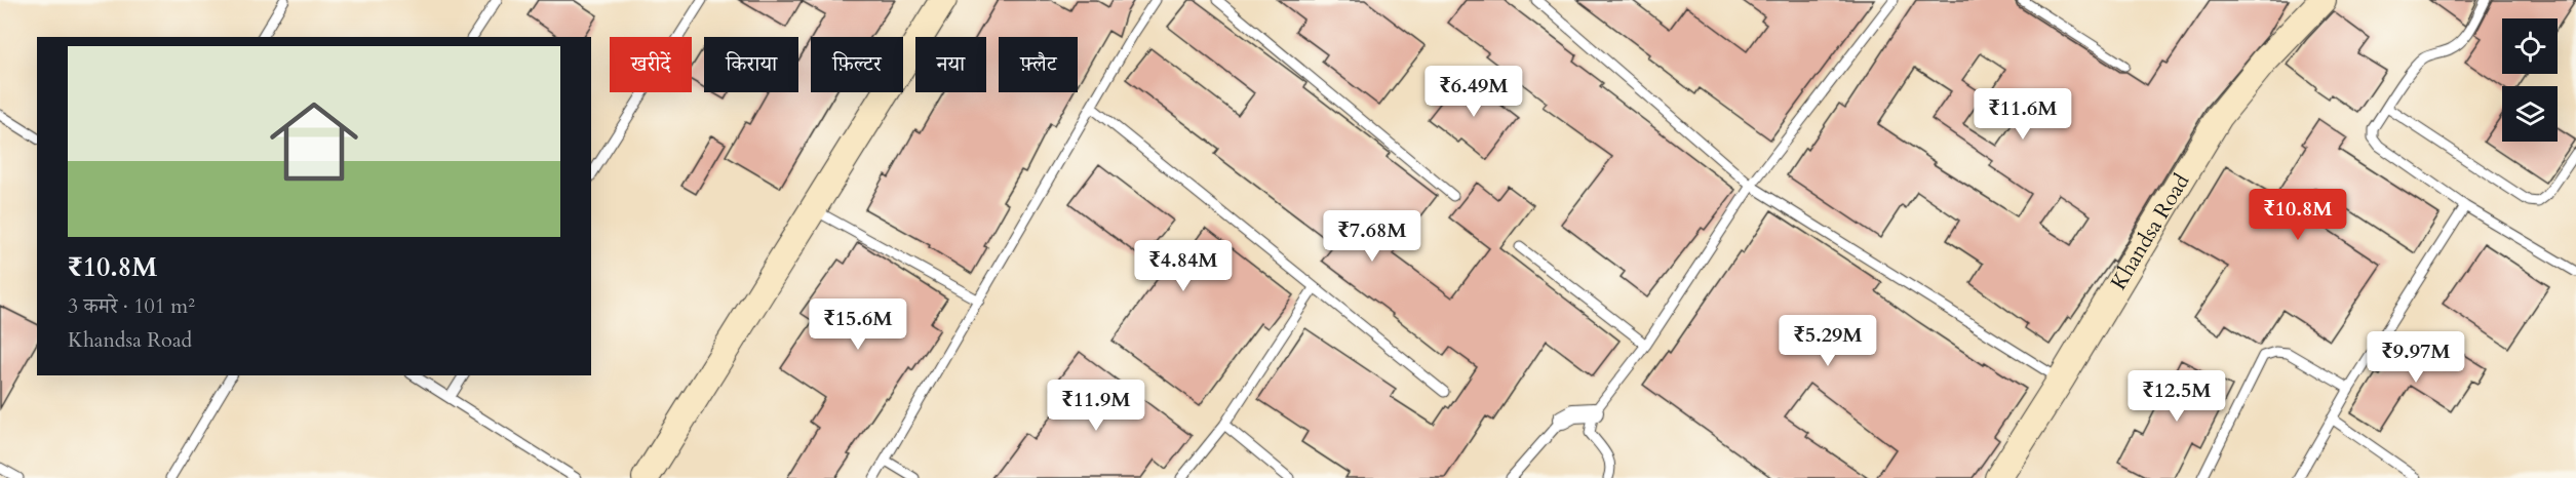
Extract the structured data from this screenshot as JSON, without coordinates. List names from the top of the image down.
{
  "streets": {
    "street": ["Khandsa Road"]
  },
  "page": {
    "chip": [
      "खरीदें",
      "किराया",
      "फ़िल्टर",
      "नया",
      "फ़्लैट"
    ],
    "list": [
      {
        "name": "₹10.8M",
        "note": "3 कमरे · 101 m² · Khandsa Road"
      }
    ],
    "price": [
      "₹6.49M",
      "₹11.6M",
      "₹10.8M",
      "₹7.68M",
      "₹4.84M",
      "₹15.6M",
      "₹5.29M",
      "₹9.97M",
      "₹12.5M",
      "₹11.9M"
    ]
  }
}
